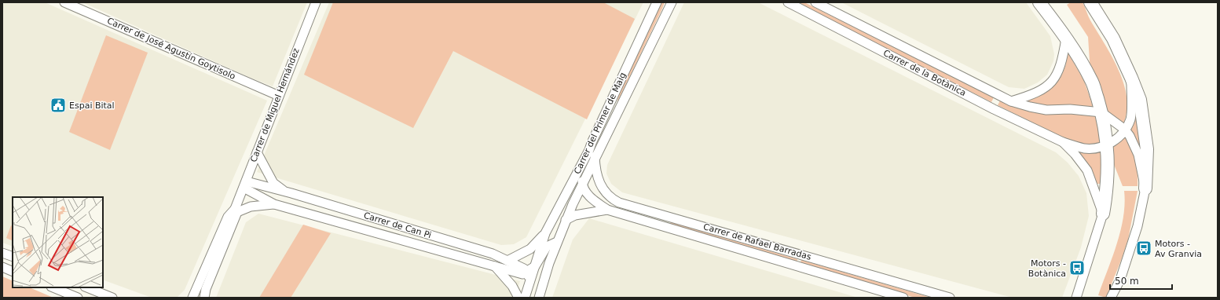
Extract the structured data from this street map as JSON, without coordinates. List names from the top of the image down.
{
  "streets": {
    "street": [
      "Carrer de José Agustín Goytisolo",
      "Carrer de la Botànica",
      "Carrer de Miguel Hernández",
      "Carrer del Primer de Maig",
      "Carrer de Can Pi",
      "Carrer de Rafael Barradas"
    ]
  },
  "crossings": [
    ["Carrer de José Agustín Goytisolo", "Carrer de Miguel Hernández"],
    ["Carrer de Miguel Hernández", "Carrer de Can Pi"],
    ["Carrer del Primer de Maig", "Carrer de Can Pi"],
    ["Carrer del Primer de Maig", "Carrer de Rafael Barradas"]
  ],
  "places": {
    "public building": ["Espai Bital"],
    "bus stop": ["Motors - Av Granvia", "Motors - Botànica"]
  },
  "scale_bar": "50 m"
}
